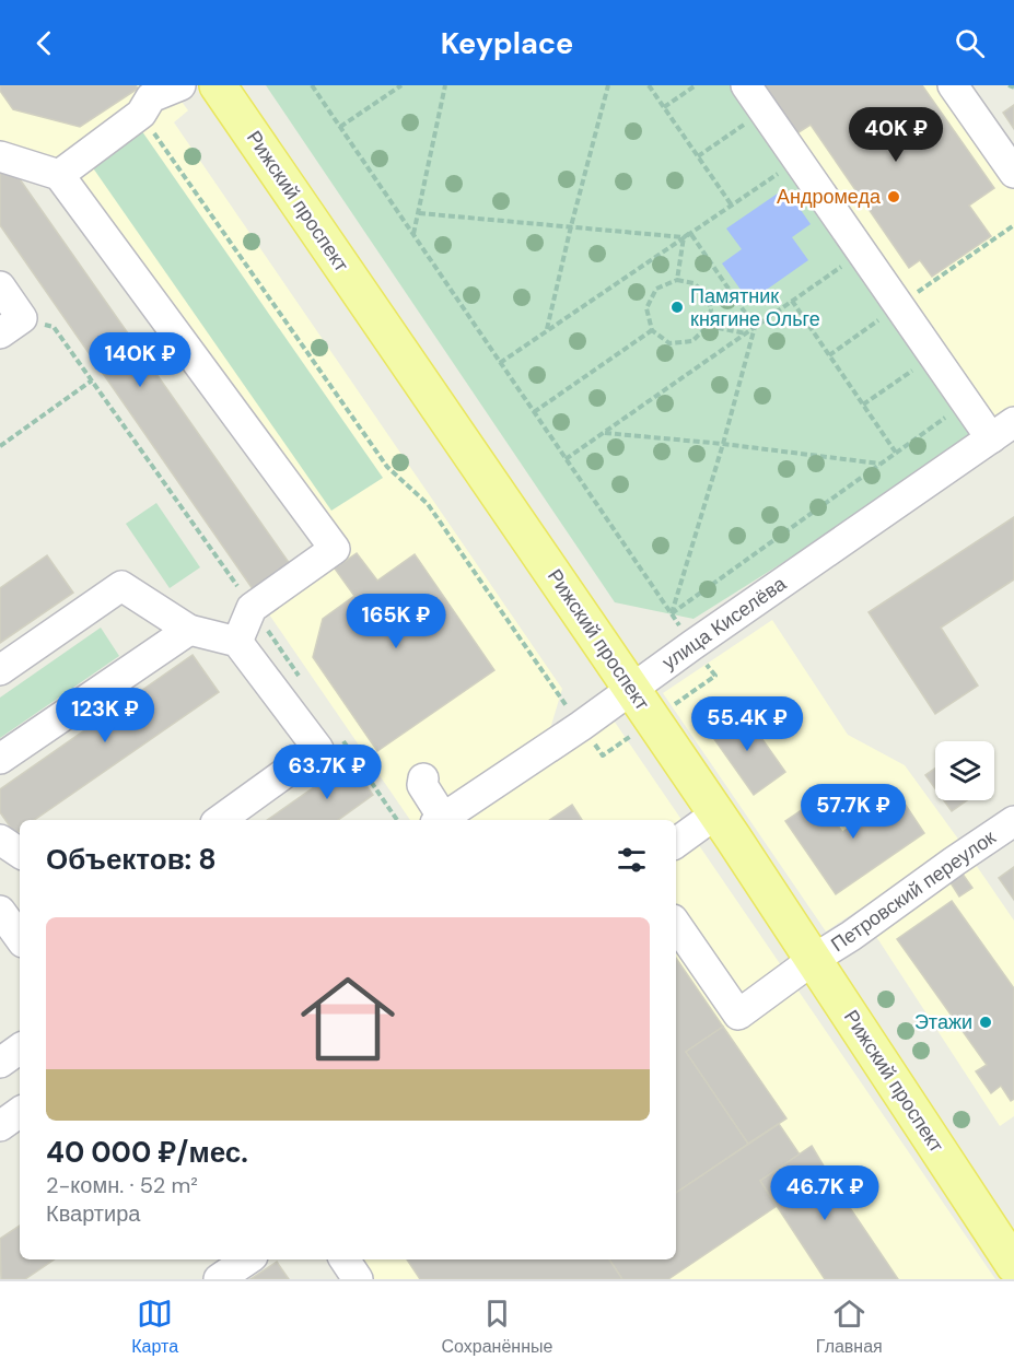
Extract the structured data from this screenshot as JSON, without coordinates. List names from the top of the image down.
{
  "streets": {
    "main road": ["Рижский проспект"],
    "street": ["улица Киселёва", "Петровский переулок"]
  },
  "crossings": [
    ["Рижский проспект", "улица Киселёва"],
    ["Рижский проспект", "Петровский переулок"]
  ],
  "places": ["Андромеда", "Памятник княгине Ольге", "Этажи"],
  "page": {
    "header": "Keyplace",
    "price": [
      "40K ₽",
      "140K ₽",
      "165K ₽",
      "123K ₽",
      "55.4K ₽",
      "63.7K ₽",
      "57.7K ₽",
      "46.7K ₽"
    ],
    "heading": "Объектов: 8",
    "list": [
      {
        "name": "40 000 ₽/мес.",
        "note": "2-комн. · 52 m² · Квартира"
      }
    ],
    "tabs": ["Карта", "Сохранённые", "Главная"]
  }
}
